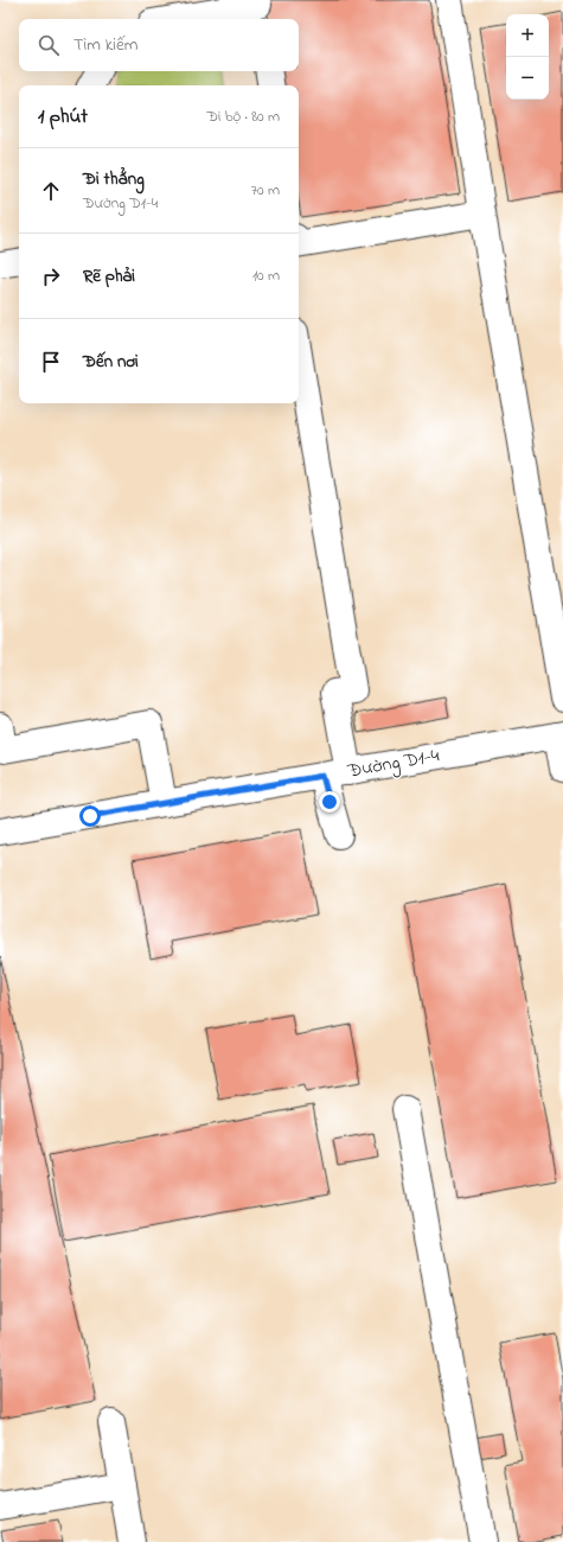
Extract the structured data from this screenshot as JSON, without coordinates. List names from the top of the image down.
{
  "streets": {
    "street": ["Đường D1-4"]
  },
  "page": {
    "map_buttons": ["+", "−"],
    "search": "Tìm kiếm",
    "heading": ["1 phút", "Đi bộ · 80 m"],
    "list": [
      ["Đi thẳng", "Đường D1-4", "70 m"],
      ["Rẽ phải", "10 m"],
      "Đến nơi"
    ]
  }
}
